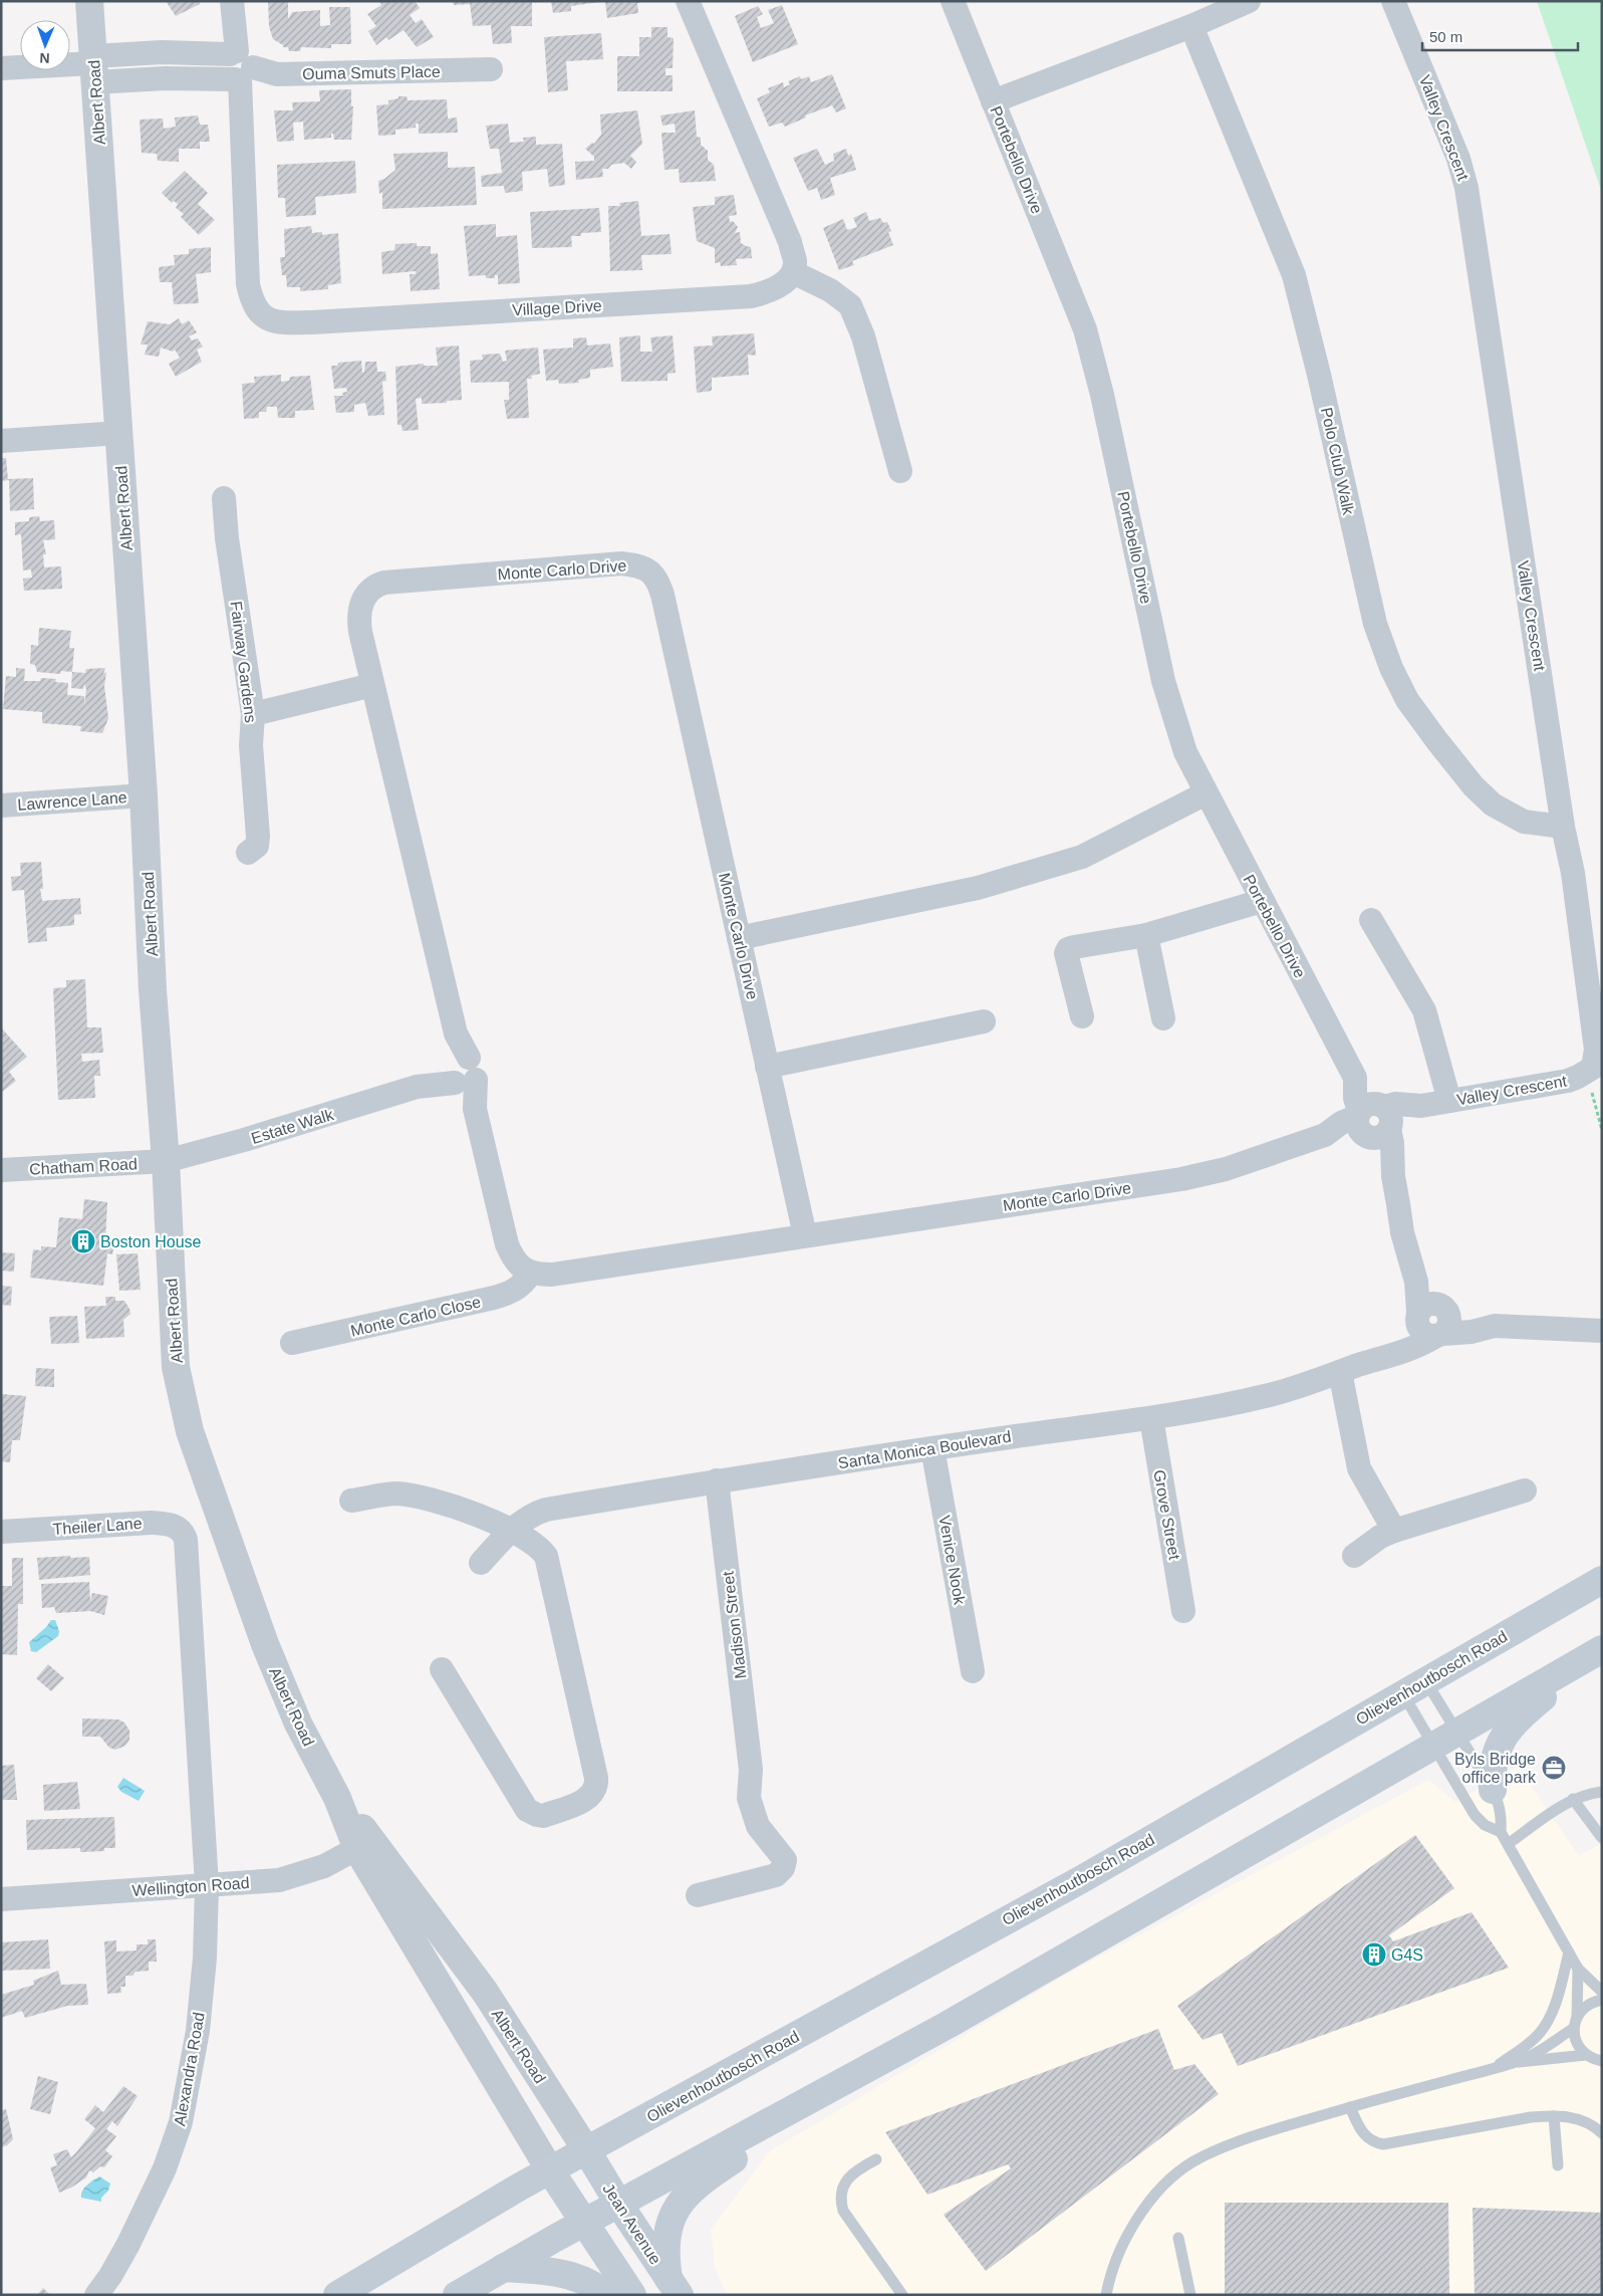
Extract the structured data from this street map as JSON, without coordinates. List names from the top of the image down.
{
  "streets": {
    "main road": ["Olievenhoutbosch Road", "Jean Avenue"],
    "street": [
      "Ouma Smuts Place",
      "Albert Road",
      "Valley Crescent",
      "Portebello Drive",
      "Village Drive",
      "Polo Club Walk",
      "Monte Carlo Drive",
      "Fairway Gardens",
      "Lawrence Lane",
      "Estate Walk",
      "Chatham Road",
      "Monte Carlo Close",
      "Santa Monica Boulevard",
      "Grove Street",
      "Theiler Lane",
      "Venice Nook",
      "Madison Street",
      "Wellington Road",
      "Alexandra Road"
    ]
  },
  "crossings": [
    ["Ouma Smuts Place", "Albert Road"],
    ["Ouma Smuts Place", "Village Drive"],
    ["Albert Road", "Lawrence Lane"],
    ["Albert Road", "Estate Walk"],
    ["Albert Road", "Chatham Road"],
    ["Albert Road", "Olievenhoutbosch Road"],
    ["Albert Road", "Wellington Road"],
    ["Albert Road", "Jean Avenue"],
    ["Valley Crescent", "Portebello Drive"],
    ["Valley Crescent", "Polo Club Walk"],
    ["Valley Crescent", "Monte Carlo Drive"],
    ["Portebello Drive", "Monte Carlo Drive"],
    ["Portebello Drive", "Santa Monica Boulevard"],
    ["Monte Carlo Drive", "Estate Walk"],
    ["Monte Carlo Drive", "Monte Carlo Close"],
    ["Estate Walk", "Chatham Road"],
    ["Santa Monica Boulevard", "Grove Street"],
    ["Santa Monica Boulevard", "Venice Nook"],
    ["Santa Monica Boulevard", "Madison Street"],
    ["Theiler Lane", "Wellington Road"],
    ["Theiler Lane", "Alexandra Road"],
    ["Olievenhoutbosch Road", "Jean Avenue"],
    ["Wellington Road", "Alexandra Road"]
  ],
  "places": {
    "building": ["Boston House", "G4S"],
    "office": ["Byls Bridge office park"]
  },
  "scale_bar": "50 m",
  "north": "bottom"
}
